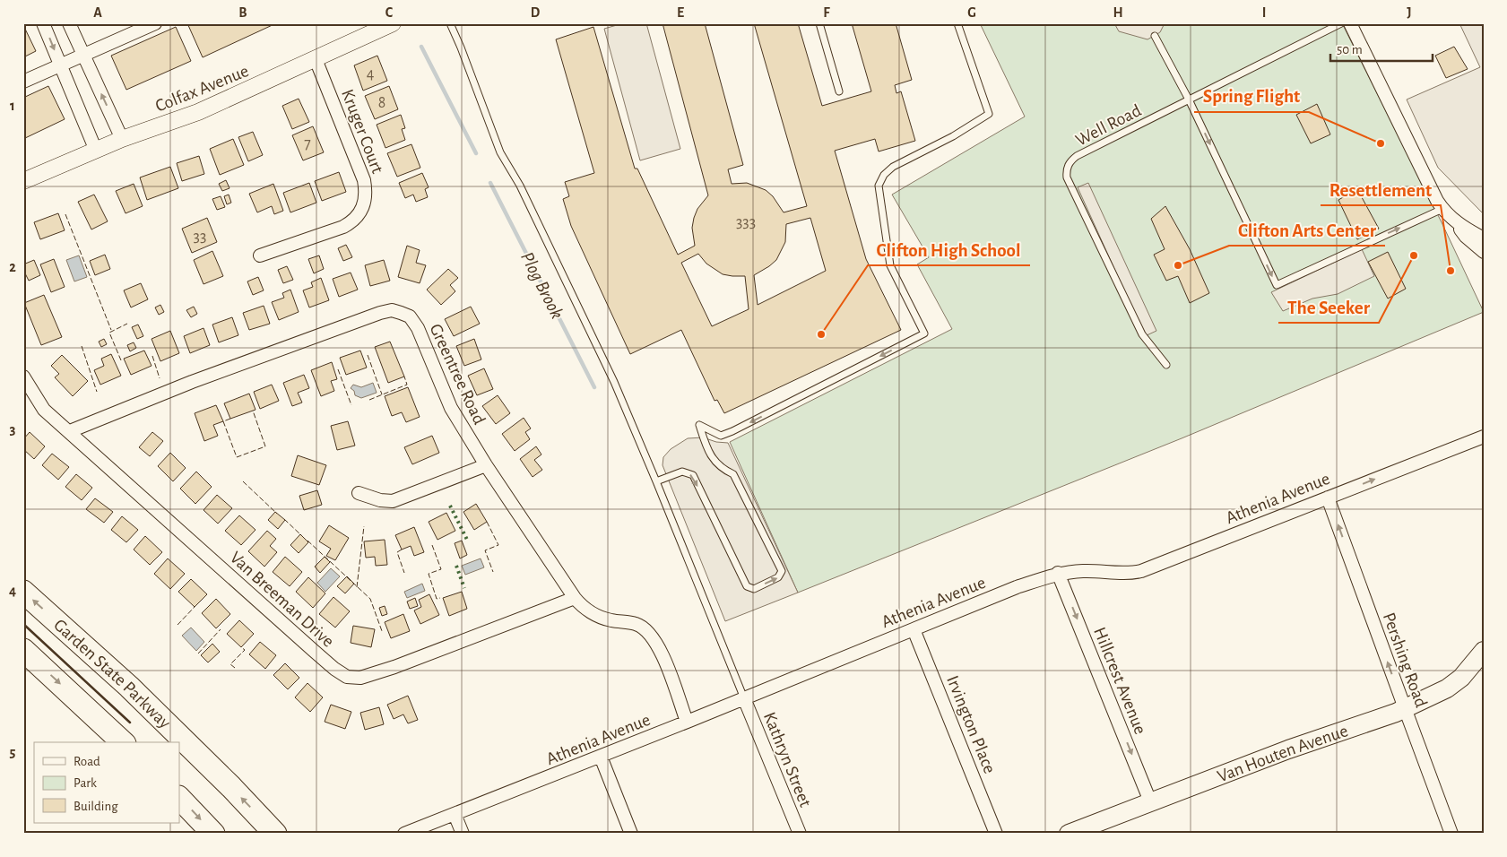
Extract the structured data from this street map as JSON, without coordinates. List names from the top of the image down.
{
  "streets": {
    "highway": ["Garden State Parkway"],
    "main road": ["Van Houten Avenue"],
    "street": [
      "Colfax Avenue",
      "Kruger Court",
      "Greentree Road",
      "Athenia Avenue",
      "Van Breeman Drive",
      "Pershing Road",
      "Hillcrest Avenue",
      "Irvington Place",
      "Kathryn Street"
    ],
    "lane": ["Well Road"]
  },
  "crossings": [
    ["Colfax Avenue", "Kruger Court"],
    ["Greentree Road", "Athenia Avenue"],
    ["Greentree Road", "Van Breeman Drive"],
    ["Athenia Avenue", "Pershing Road"],
    ["Athenia Avenue", "Hillcrest Avenue"],
    ["Athenia Avenue", "Irvington Place"],
    ["Athenia Avenue", "Kathryn Street"],
    ["Pershing Road", "Van Houten Avenue"],
    ["Hillcrest Avenue", "Van Houten Avenue"]
  ],
  "one_way": ["Pershing Road", "Hillcrest Avenue"],
  "water": ["Plog Brook"],
  "places": [
    "Spring Flight",
    "The Seeker",
    "Clifton Arts Center",
    "Resettlement",
    "Clifton High School"
  ],
  "house_numbers": [
    "4",
    "8",
    "7",
    "333",
    "33"
  ],
  "legend": ["Road", "Park", "Building"],
  "scale_bar": "50 m",
  "grid": {
    "columns": [
      "A",
      "B",
      "C",
      "D",
      "E",
      "F",
      "G",
      "H",
      "I",
      "J"
    ],
    "rows": [
      "1",
      "2",
      "3",
      "4",
      "5"
    ]
  }
}
